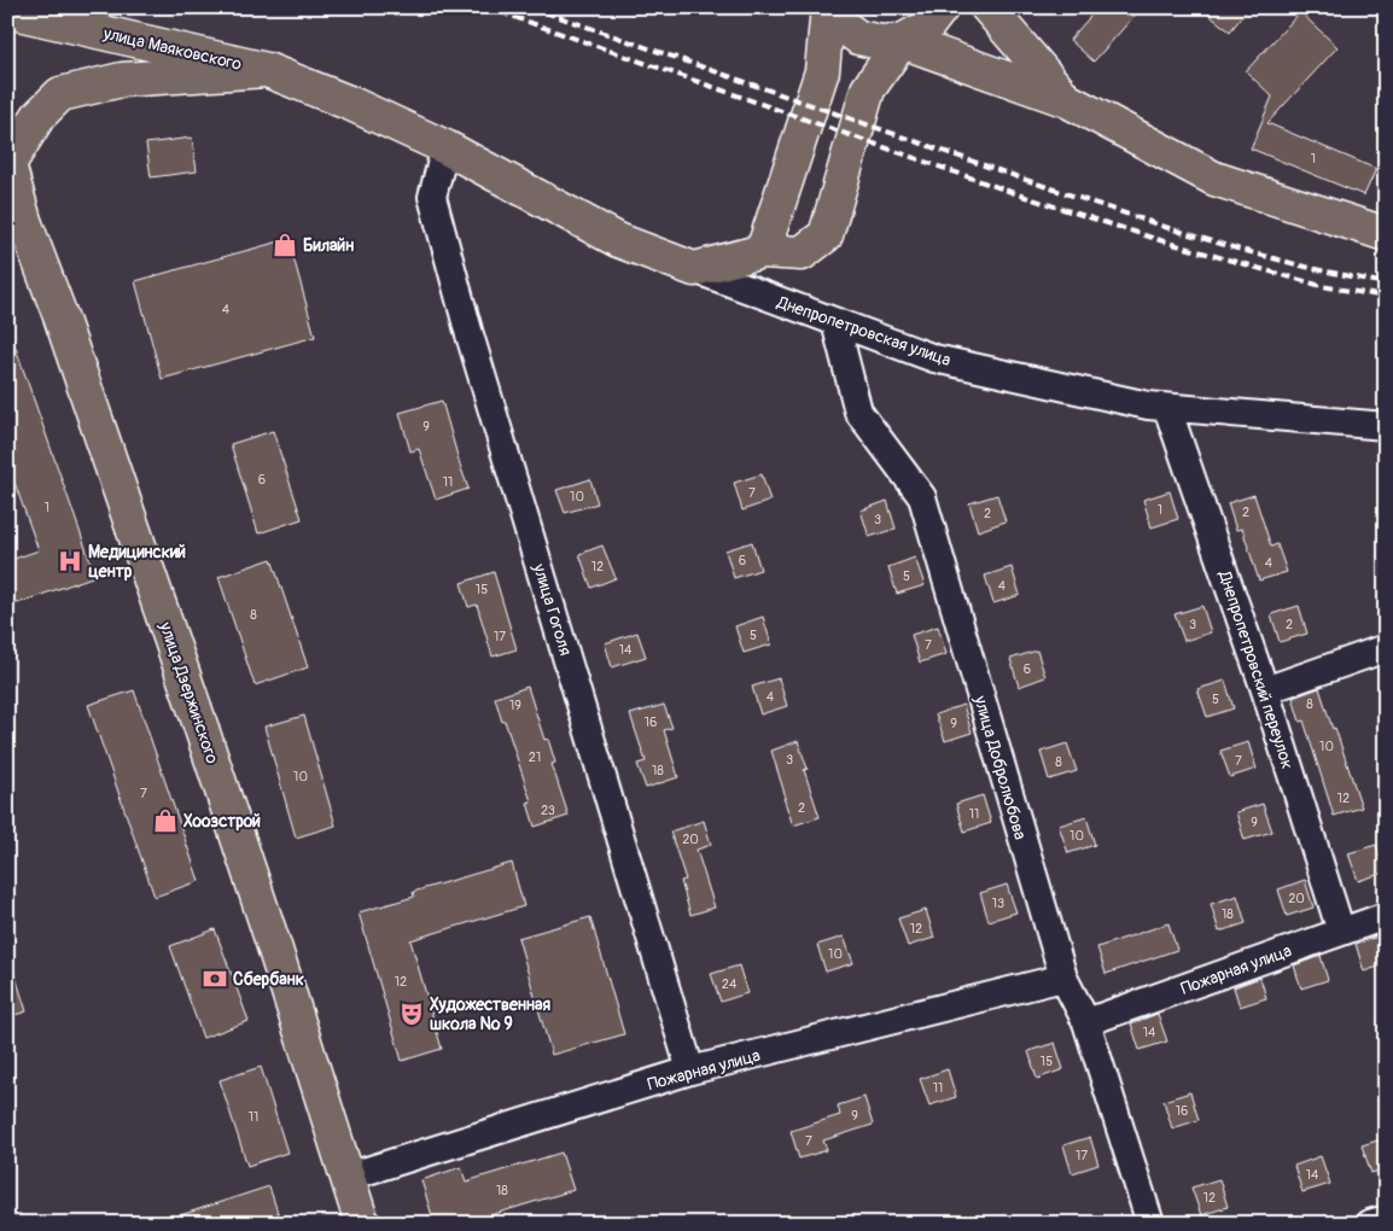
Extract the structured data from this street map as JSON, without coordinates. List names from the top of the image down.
{
  "streets": {
    "main road": ["улица Маяковского", "Днепропетровская улица", "улица Дзержинского"],
    "street": [
      "улица Гоголя",
      "Днепропетровский переулок",
      "улица Добролюбова",
      "Пожарная улица"
    ]
  },
  "crossings": [
    ["улица Маяковского", "Днепропетровская улица"],
    ["улица Маяковского", "улица Гоголя"],
    ["улица Маяковского", "улица Дзержинского"],
    ["Днепропетровская улица", "улица Гоголя"],
    ["Днепропетровская улица", "Днепропетровский переулок"],
    ["Днепропетровская улица", "улица Добролюбова"],
    ["улица Гоголя", "Пожарная улица"],
    ["Днепропетровский переулок", "Пожарная улица"],
    ["улица Дзержинского", "Пожарная улица"],
    ["улица Добролюбова", "Пожарная улица"]
  ],
  "places": {
    "shop": ["Билайн", "Хоозстрой"],
    "hospital": ["Медицинский центр"],
    "bank": ["Сбербанк"],
    "theatre": ["Художественная школа № 9"]
  },
  "house_numbers": [
    "1",
    "4",
    "9",
    "6",
    "11",
    "7",
    "10",
    "1",
    "1",
    "2",
    "2",
    "3",
    "6",
    "4",
    "12",
    "5",
    "4",
    "15",
    "8",
    "3",
    "2",
    "5",
    "17",
    "7",
    "14",
    "6",
    "4",
    "5",
    "8",
    "19",
    "16",
    "9",
    "10",
    "21",
    "3",
    "7",
    "8",
    "18",
    "10",
    "7",
    "12",
    "2",
    "23",
    "11",
    "9",
    "10",
    "20",
    "20",
    "13",
    "18",
    "12",
    "10",
    "12",
    "24",
    "14",
    "15",
    "11",
    "16",
    "9",
    "11",
    "7",
    "17",
    "14",
    "18",
    "12"
  ]
}
